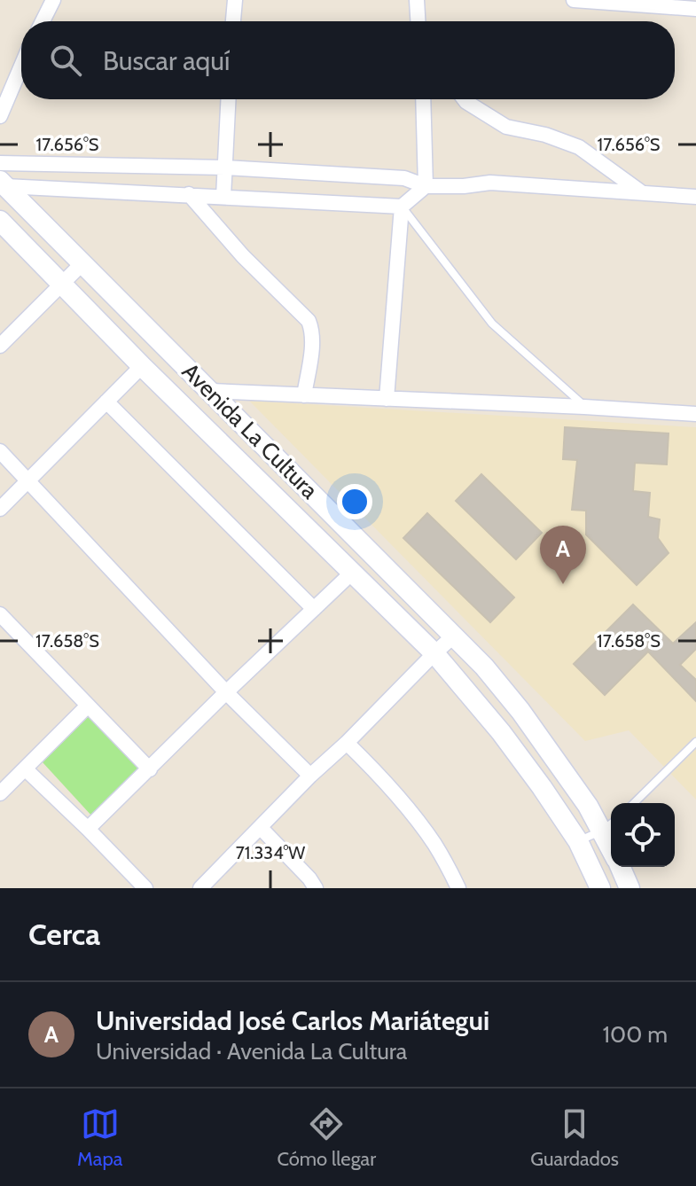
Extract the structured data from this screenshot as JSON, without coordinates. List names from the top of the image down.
{
  "streets": {
    "street": ["Avenida La Cultura"]
  },
  "page": {
    "search": "Buscar aquí",
    "pins": "A",
    "heading": "Cerca",
    "list": [
      {
        "mark": "A",
        "name": "Universidad José Carlos Mariátegui",
        "note": "Universidad · Avenida La Cultura",
        "value": "100 m"
      }
    ],
    "nav": ["Mapa", "Cómo llegar", "Guardados"]
  },
  "coordinates": ["17.656°S", "17.658°S", "71.334°W"]
}
